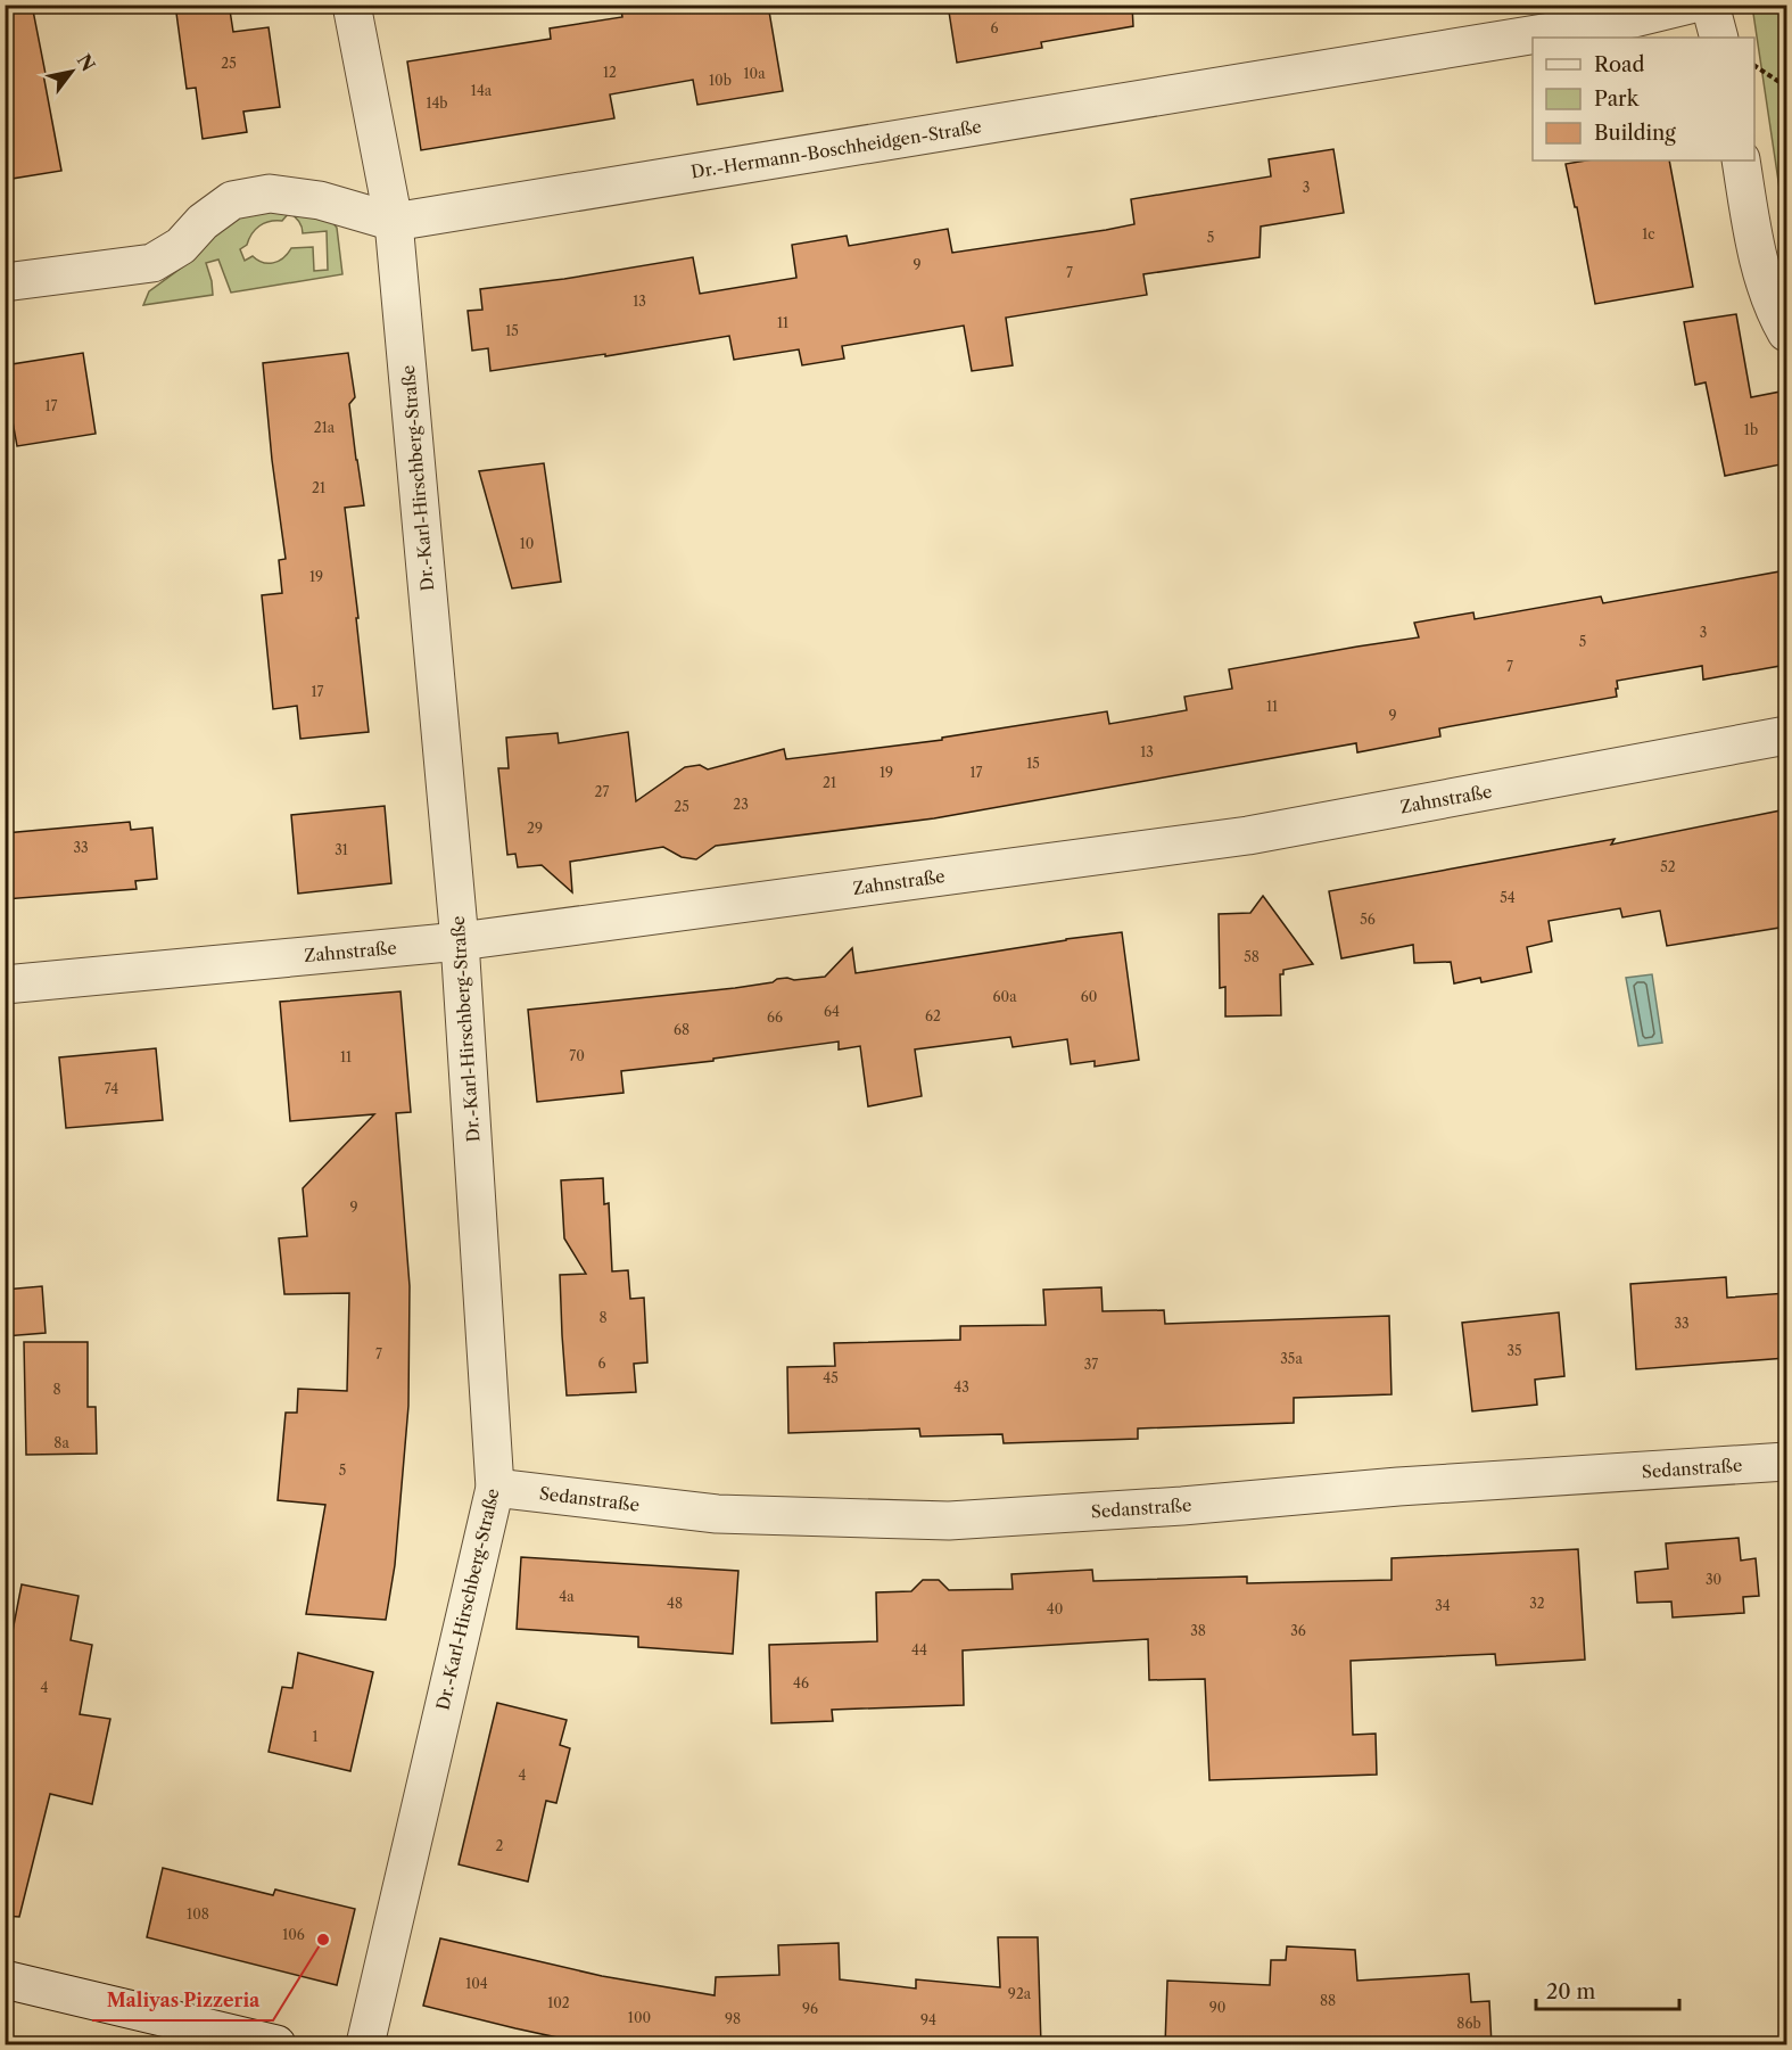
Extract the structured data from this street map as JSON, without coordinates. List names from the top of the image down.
{
  "streets": {
    "street": [
      "Dr.-Hermann-Boschheidgen-Straße",
      "Dr.-Karl-Hirschberg-Straße",
      "Zahnstraße",
      "Sedanstraße"
    ]
  },
  "crossings": [
    ["Dr.-Hermann-Boschheidgen-Straße", "Dr.-Karl-Hirschberg-Straße"],
    ["Dr.-Karl-Hirschberg-Straße", "Zahnstraße"],
    ["Dr.-Karl-Hirschberg-Straße", "Sedanstraße"]
  ],
  "places": ["Maliyas Pizzeria"],
  "house_numbers": [
    "6",
    "25",
    "12",
    "10a",
    "10b",
    "14a",
    "14b",
    "3",
    "1c",
    "5",
    "9",
    "7",
    "13",
    "11",
    "15",
    "17",
    "21a",
    "1b",
    "21",
    "10",
    "19",
    "3",
    "5",
    "7",
    "17",
    "11",
    "9",
    "13",
    "15",
    "19",
    "17",
    "21",
    "27",
    "23",
    "25",
    "29",
    "33",
    "31",
    "52",
    "54",
    "56",
    "58",
    "60a",
    "60",
    "64",
    "62",
    "66",
    "68",
    "70",
    "11",
    "74",
    "9",
    "8",
    "33",
    "35",
    "7",
    "35a",
    "6",
    "37",
    "45",
    "43",
    "8",
    "8a",
    "5",
    "30",
    "4a",
    "48",
    "32",
    "34",
    "40",
    "38",
    "36",
    "44",
    "46",
    "4",
    "1",
    "4",
    "2",
    "108",
    "106",
    "104",
    "92a",
    "88",
    "102",
    "90",
    "96",
    "100",
    "98",
    "94",
    "86b"
  ],
  "legend": ["Road", "Park", "Building"],
  "scale_bar": "20 m",
  "north": "top right"
}
